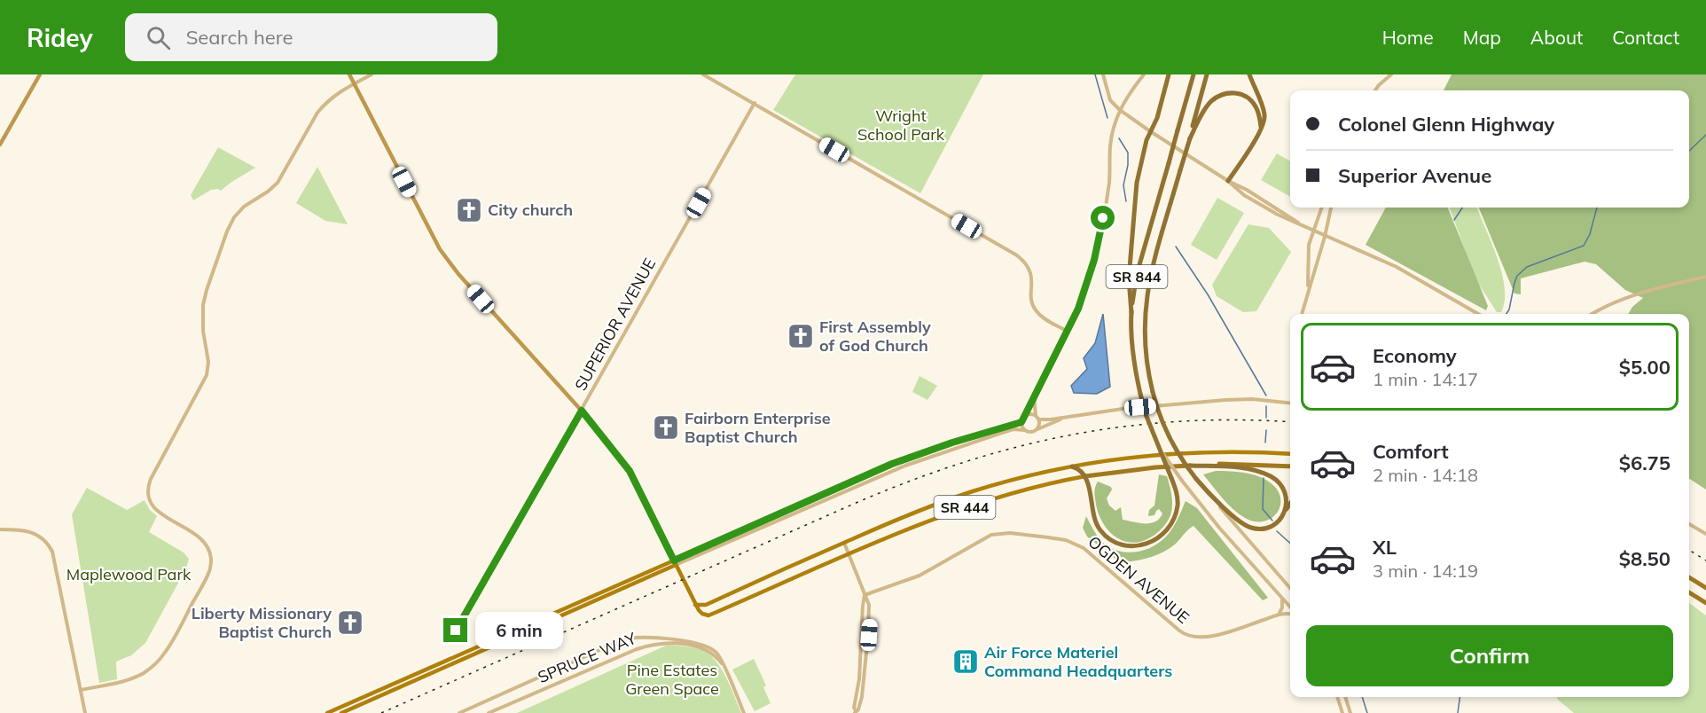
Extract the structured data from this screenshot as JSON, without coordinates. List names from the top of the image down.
{
  "streets": {
    "highway": ["SR 844", "SR 444"],
    "street": ["SUPERIOR AVENUE", "OGDEN AVENUE", "SPRUCE WAY"]
  },
  "parks": ["Wright School Park", "Maplewood Park", "Pine Estates Green Space"],
  "places": {
    "church": [
      "City church",
      "First Assembly of God Church",
      "Fairborn Enterprise Baptist Church",
      "Liberty Missionary Baptist Church"
    ],
    "building": ["Air Force Materiel Command Headquarters"]
  },
  "page": {
    "header": "Ridey",
    "search": "Search here",
    "nav": [
      "Home",
      "Map",
      "About",
      "Contact"
    ],
    "banner": ["Colonel Glenn Highway", "Superior Avenue"],
    "list": [
      {
        "name": "Economy",
        "note": "1 min · 14:17",
        "value": "$5.00"
      },
      {
        "name": "Comfort",
        "note": "2 min · 14:18",
        "value": "$6.75"
      },
      {
        "name": "XL",
        "note": "3 min · 14:19",
        "value": "$8.50"
      }
    ],
    "bubble": "6 min",
    "buttons": "Confirm"
  }
}
